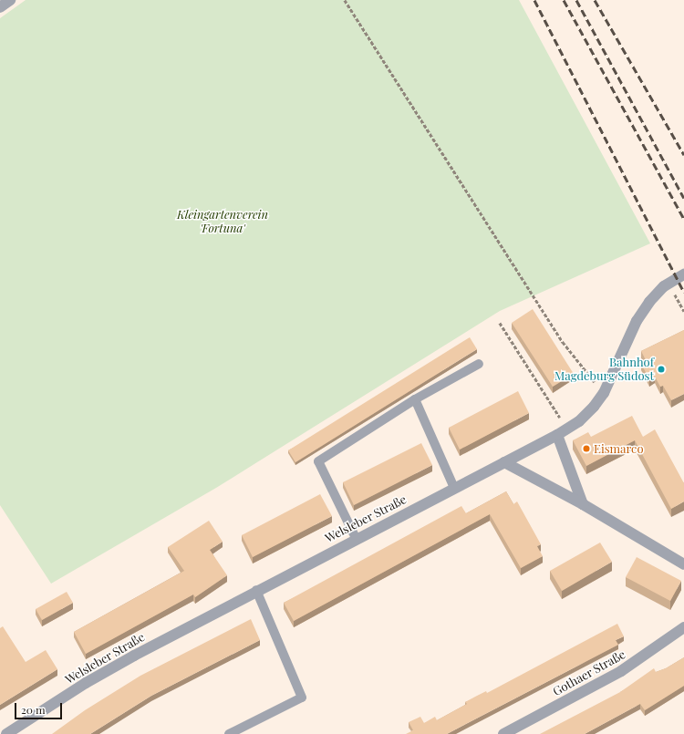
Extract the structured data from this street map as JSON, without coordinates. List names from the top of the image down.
{
  "streets": {
    "street": ["Welsleber Straße", "Gothaer Straße"]
  },
  "parks": ["Kleingartenverein 'Fortuna'"],
  "places": ["Bahnhof Magdeburg Südost", "Eismarco"],
  "scale_bar": "20 m"
}
